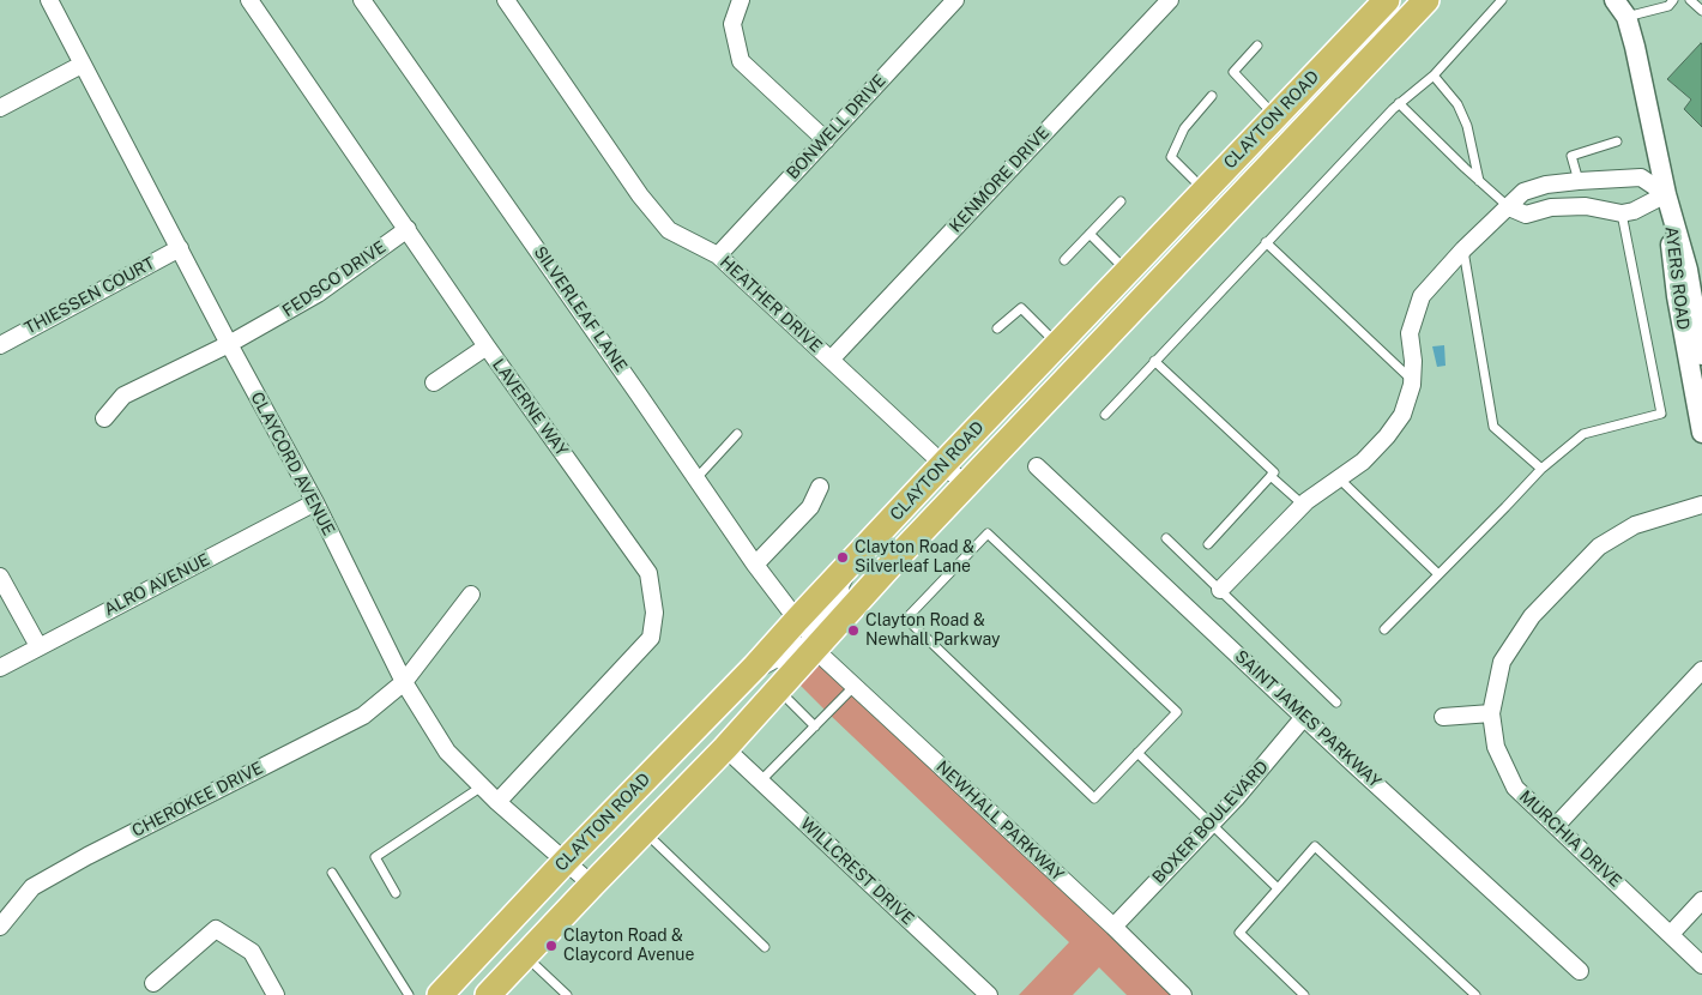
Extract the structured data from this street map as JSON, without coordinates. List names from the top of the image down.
{
  "streets": {
    "main road": ["CLAYTON ROAD"],
    "street": [
      "BONWELL DRIVE",
      "KENMORE DRIVE",
      "AYERS ROAD",
      "FEDSCO DRIVE",
      "THIESSEN COURT",
      "HEATHER DRIVE",
      "SILVERLEAF LANE",
      "LAVERNE WAY",
      "CLAYCORD AVENUE",
      "ALRO AVENUE",
      "SAINT JAMES PARKWAY",
      "CHEROKEE DRIVE",
      "NEWHALL PARKWAY",
      "BOXER BOULEVARD",
      "MURCHIA DRIVE",
      "WILLCREST DRIVE"
    ]
  },
  "crossings": [
    ["CLAYTON ROAD", "HEATHER DRIVE"],
    ["CLAYTON ROAD", "SILVERLEAF LANE"],
    ["CLAYTON ROAD", "CLAYCORD AVENUE"],
    ["CLAYTON ROAD", "NEWHALL PARKWAY"],
    ["CLAYTON ROAD", "WILLCREST DRIVE"],
    ["BONWELL DRIVE", "HEATHER DRIVE"],
    ["KENMORE DRIVE", "HEATHER DRIVE"],
    ["FEDSCO DRIVE", "LAVERNE WAY"],
    ["FEDSCO DRIVE", "CLAYCORD AVENUE"],
    ["THIESSEN COURT", "CLAYCORD AVENUE"],
    ["LAVERNE WAY", "CLAYCORD AVENUE"],
    ["CLAYCORD AVENUE", "ALRO AVENUE"],
    ["CLAYCORD AVENUE", "CHEROKEE DRIVE"],
    ["SAINT JAMES PARKWAY", "BOXER BOULEVARD"],
    ["NEWHALL PARKWAY", "BOXER BOULEVARD"]
  ],
  "places": ["Clayton Road & Silverleaf Lane", "Clayton Road & Newhall Parkway", "Clayton Road & Claycord Avenue"]
}
